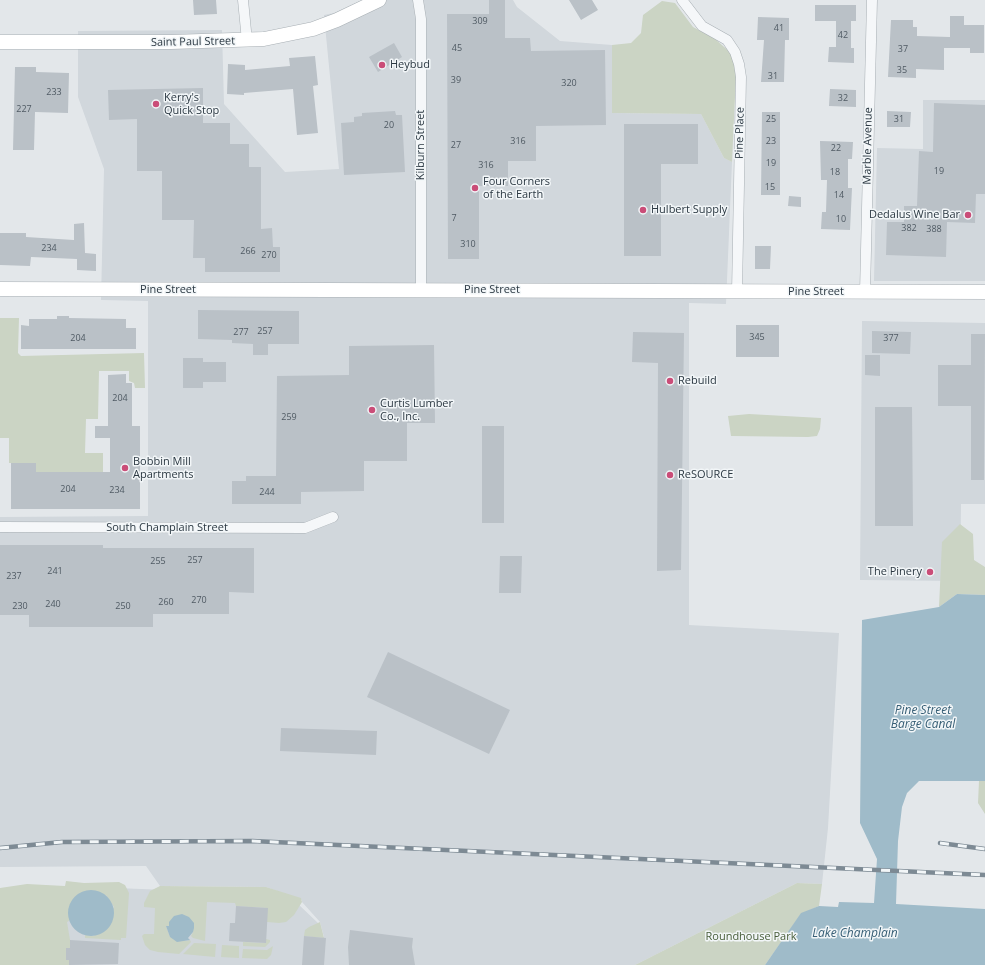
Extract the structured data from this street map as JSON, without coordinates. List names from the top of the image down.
{
  "streets": {
    "main road": ["Saint Paul Street", "Pine Street"],
    "street": [
      "Pine Place",
      "Kilburn Street",
      "Marble Avenue",
      "South Champlain Street"
    ]
  },
  "crossings": [
    ["Pine Place", "Pine Street"],
    ["Kilburn Street", "Pine Street"],
    ["Marble Avenue", "Pine Street"]
  ],
  "water": ["Pine Street Barge Canal", "Lake Champlain"],
  "parks": ["Roundhouse Park"],
  "places": [
    "Heybud",
    "Kerry's Quick Stop",
    "Four Corners of the Earth",
    "Hulbert Supply",
    "Dedalus Wine Bar",
    "Rebuild",
    "Curtis Lumber Co., Inc.",
    "Bobbin Mill Apartments",
    "ReSOURCE",
    "The Pinery"
  ],
  "house_numbers": [
    "309",
    "41",
    "42",
    "45",
    "37",
    "35",
    "31",
    "39",
    "320",
    "233",
    "32",
    "227",
    "25",
    "31",
    "20",
    "316",
    "23",
    "27",
    "22",
    "19",
    "316",
    "19",
    "18",
    "15",
    "14",
    "7",
    "10",
    "382",
    "388",
    "310",
    "234",
    "266",
    "270",
    "257",
    "277",
    "345",
    "204",
    "377",
    "204",
    "259",
    "204",
    "234",
    "244",
    "257",
    "255",
    "241",
    "237",
    "270",
    "260",
    "240",
    "230",
    "250"
  ]
}
